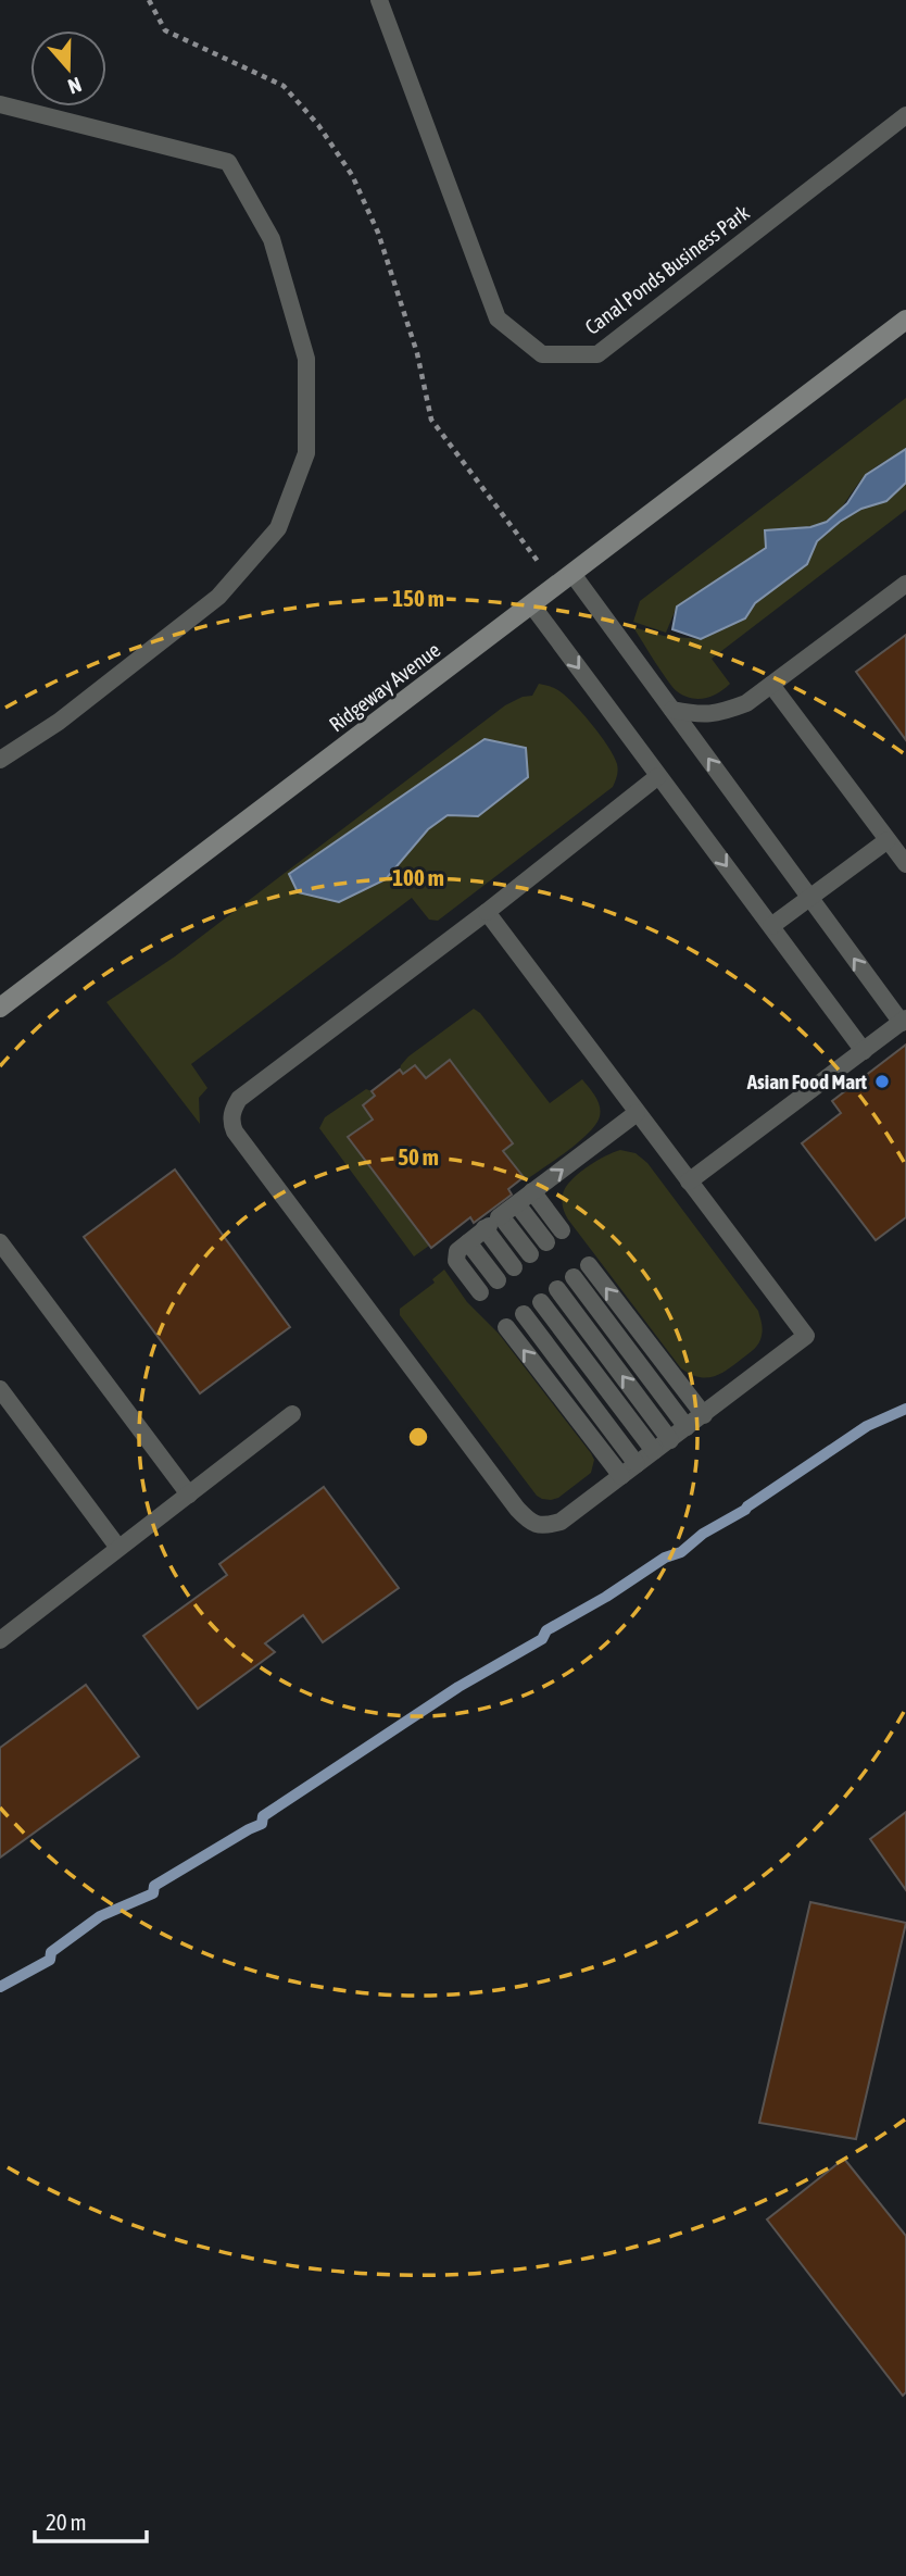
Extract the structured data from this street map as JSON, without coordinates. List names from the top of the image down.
{
  "streets": {
    "main road": ["Ridgeway Avenue"],
    "lane": ["Canal Ponds Business Park"]
  },
  "places": ["Asian Food Mart"],
  "scale_bar": "20 m",
  "north": "bottom",
  "rings": ["150 m", "100 m", "50 m"]
}
